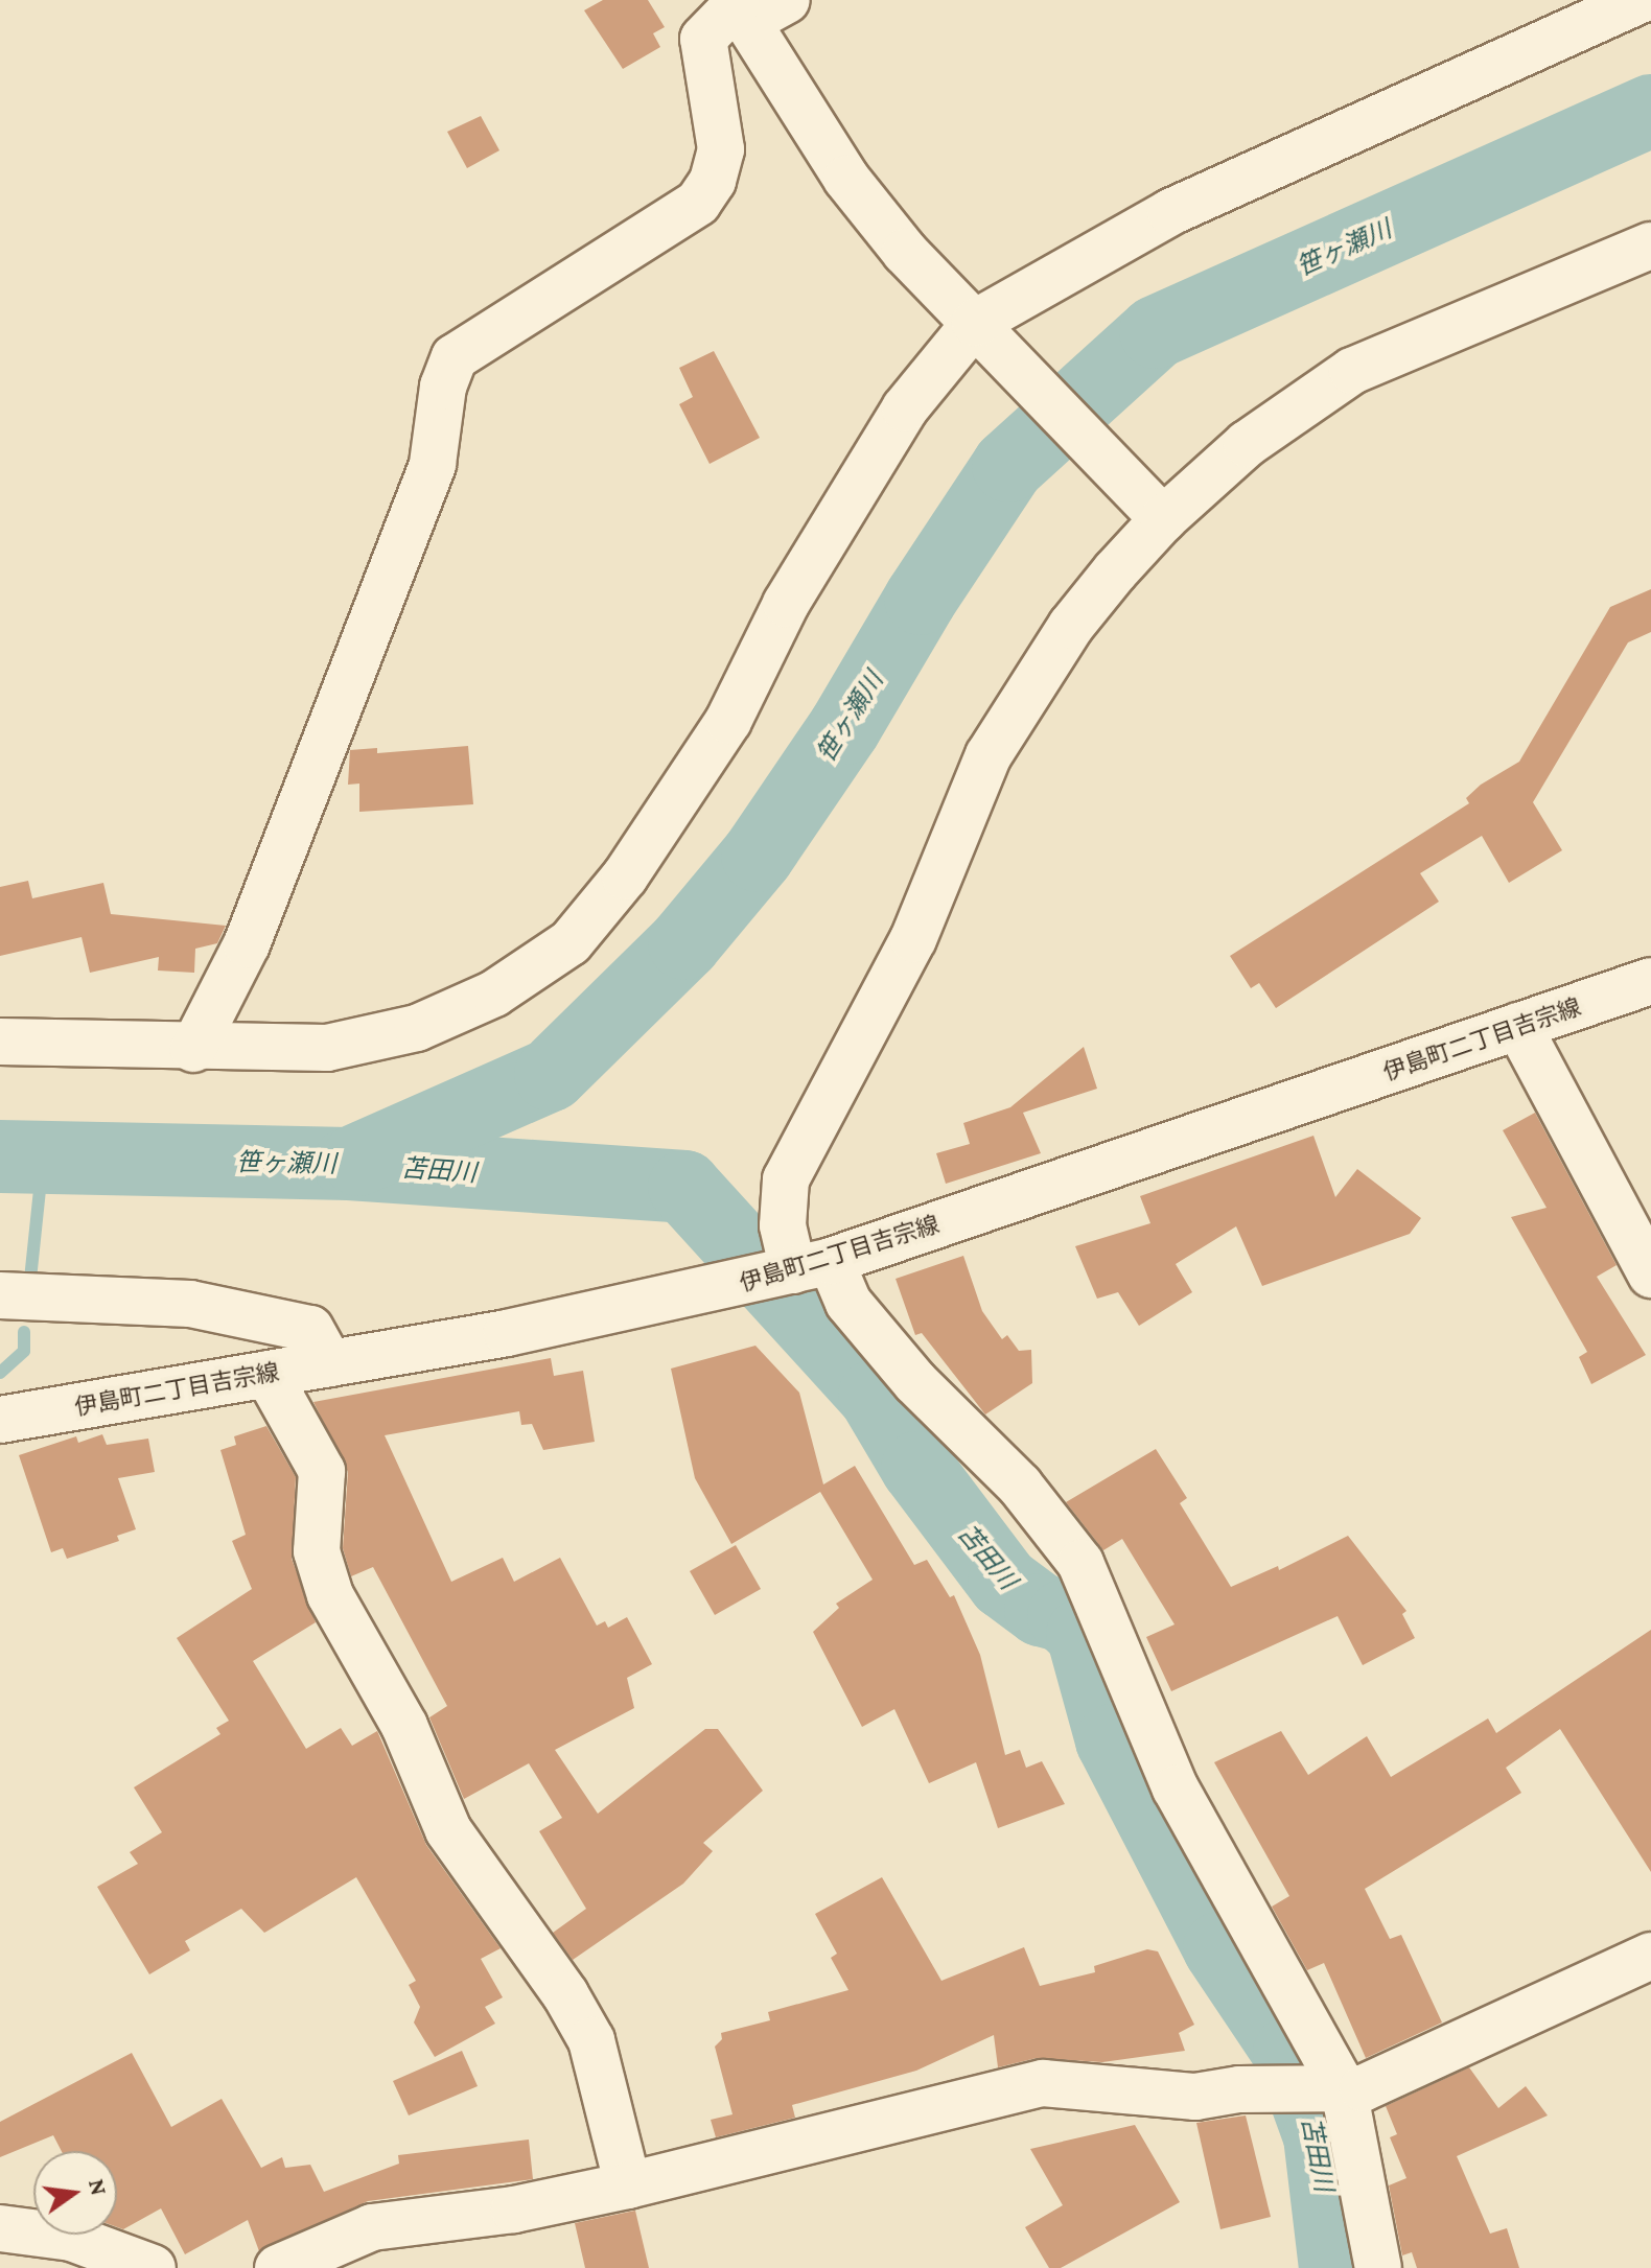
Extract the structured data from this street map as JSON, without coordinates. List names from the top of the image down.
{
  "streets": {
    "street": ["伊島町二丁目吉宗線"]
  },
  "water": ["笹ヶ瀬川", "苫田川"],
  "north": "right"
}
